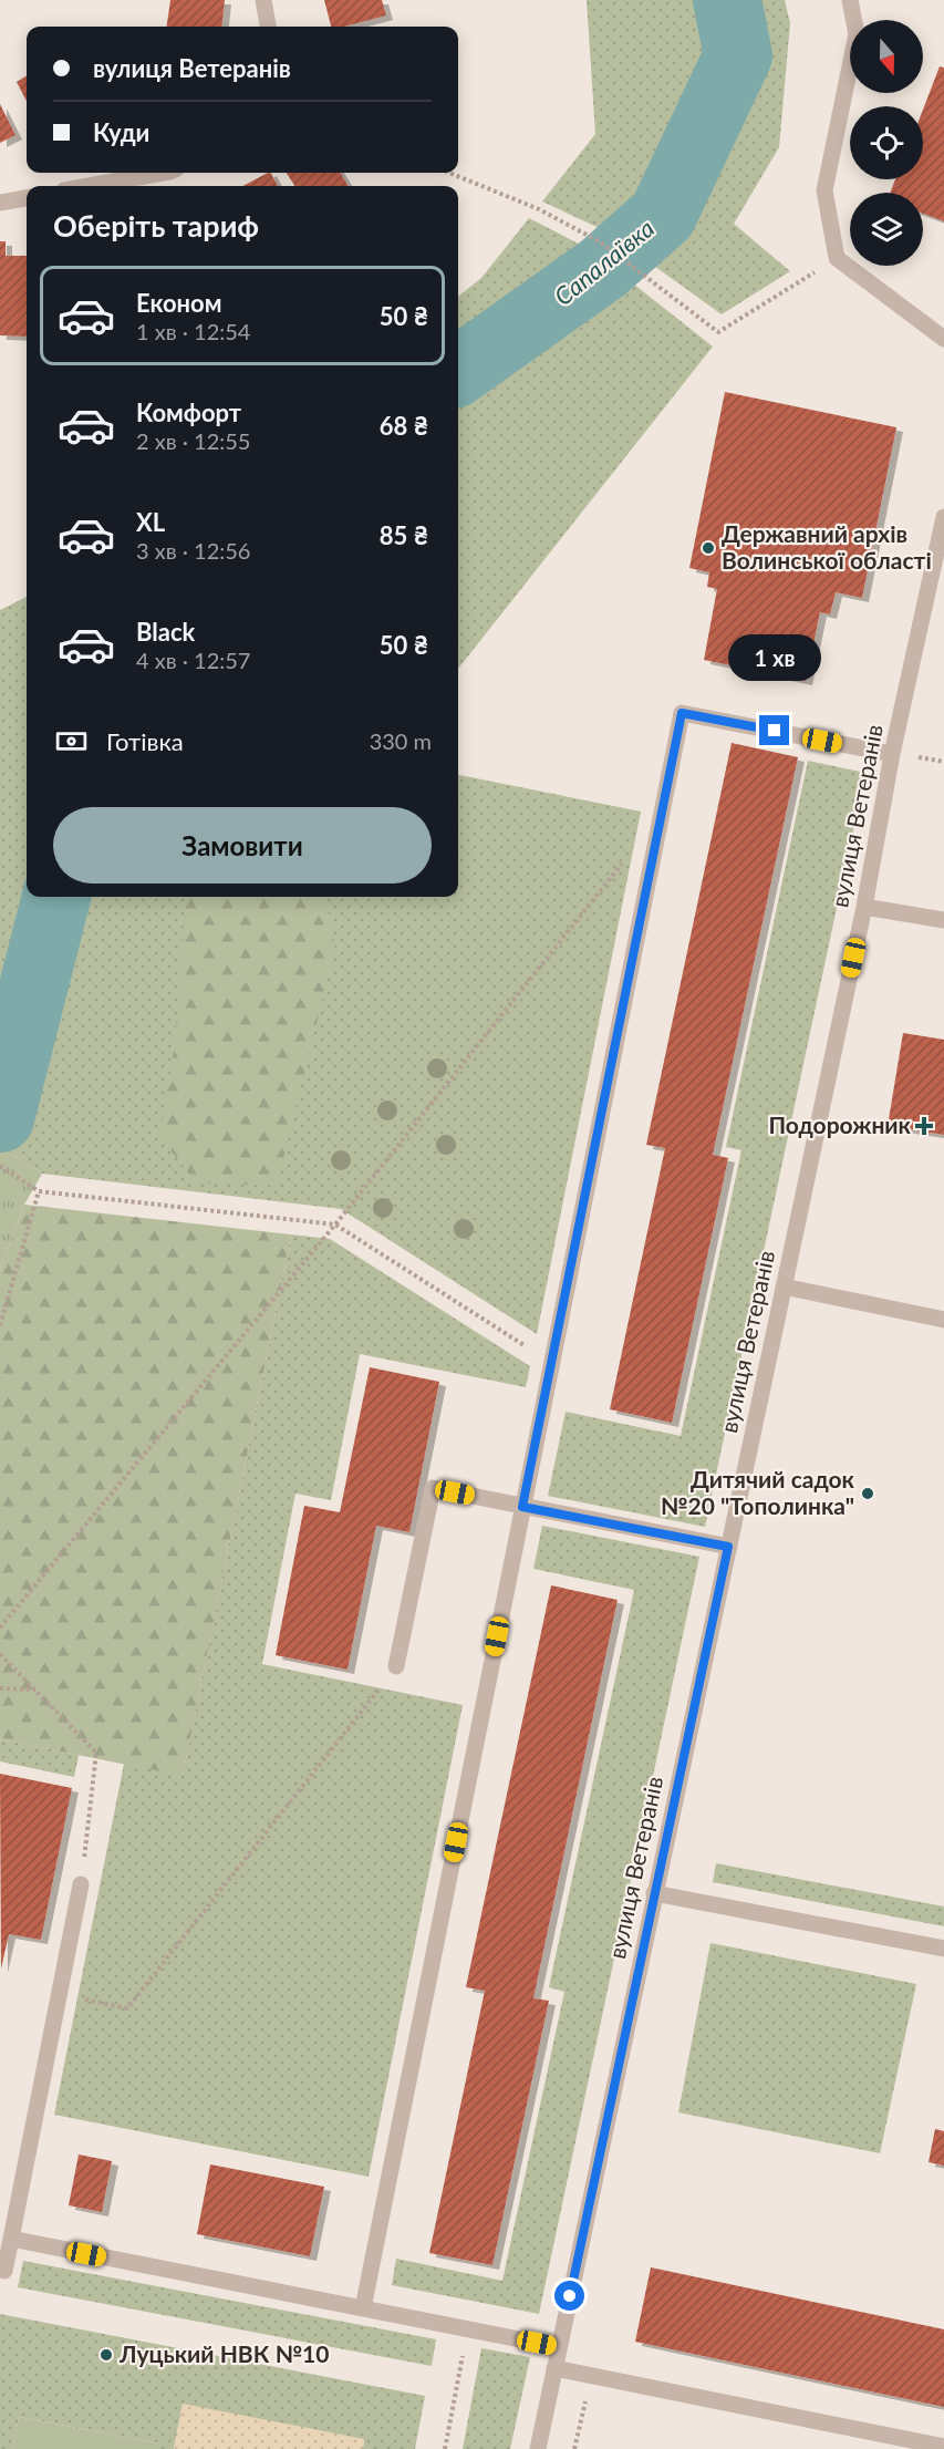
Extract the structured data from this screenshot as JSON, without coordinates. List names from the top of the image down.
{
  "streets": {
    "street": ["вулиця Ветеранів"]
  },
  "water": ["Сапалаївка"],
  "places": {
    "other": ["Державний архів Волинської області", "Дитячий садок №20 \"Тополинка\"", "Луцький НВК №10"],
    "health": ["Подорожник"]
  },
  "north": "bottom",
  "page": {
    "banner": ["вулиця Ветеранів", "Куди"],
    "heading": "Оберіть тариф",
    "list": [
      {
        "name": "Економ",
        "note": "1 хв · 12:54",
        "value": "50 ₴"
      },
      {
        "name": "Комфорт",
        "note": "2 хв · 12:55",
        "value": "68 ₴"
      },
      {
        "name": "XL",
        "note": "3 хв · 12:56",
        "value": "85 ₴"
      },
      {
        "name": "Black",
        "note": "4 хв · 12:57",
        "value": "50 ₴"
      }
    ],
    "bubble": "1 хв",
    "pay": ["Готівка", "330 m"],
    "buttons": "Замовити"
  }
}
